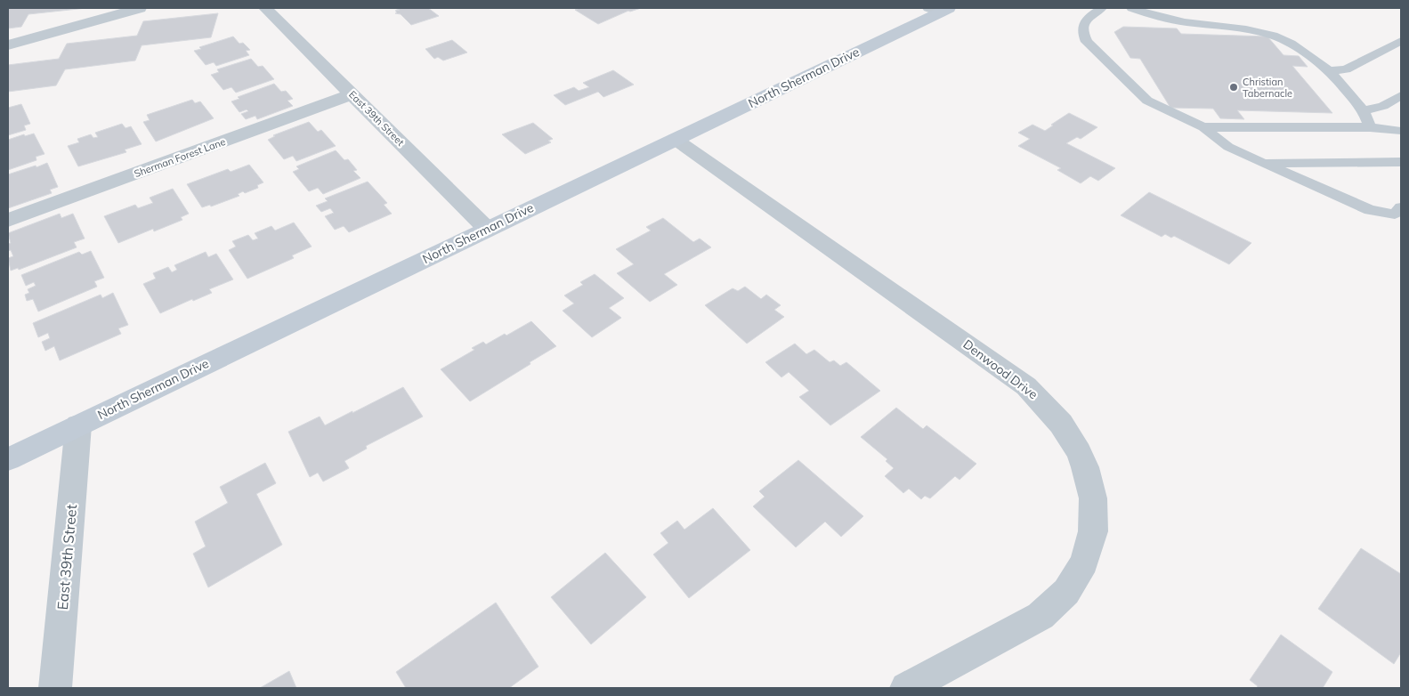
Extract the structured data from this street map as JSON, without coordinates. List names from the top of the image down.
{
  "streets": {
    "main road": ["North Sherman Drive"],
    "street": ["East 39th Street", "Sherman Forest Lane", "Denwood Drive"]
  },
  "crossings": [
    ["North Sherman Drive", "East 39th Street"],
    ["North Sherman Drive", "Denwood Drive"],
    ["East 39th Street", "Sherman Forest Lane"]
  ],
  "places": ["Christian Tabernacle"]
}
